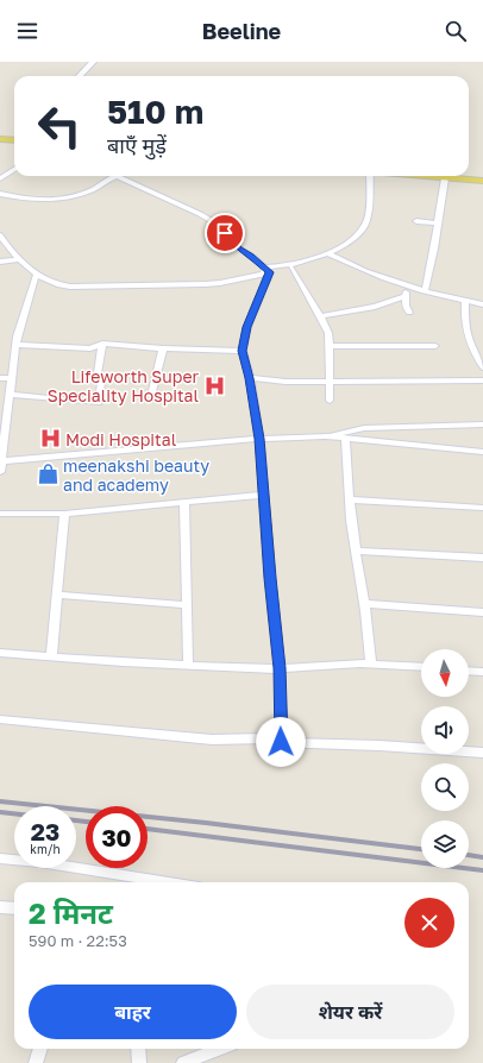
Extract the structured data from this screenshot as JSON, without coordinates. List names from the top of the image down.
{
  "places": {
    "hospital": ["Lifeworth Super Speciality Hospital", "Modi Hospital"],
    "shop": ["meenakshi beauty and academy"]
  },
  "north": "bottom",
  "page": {
    "header": "Beeline",
    "turn": ["510 m", "बाएँ मुड़ें"],
    "speed": "23 km/h",
    "limit": "30",
    "heading": ["2 मिनट", "590 m · 22:53"],
    "buttons": ["बाहर", "शेयर करें"]
  }
}
